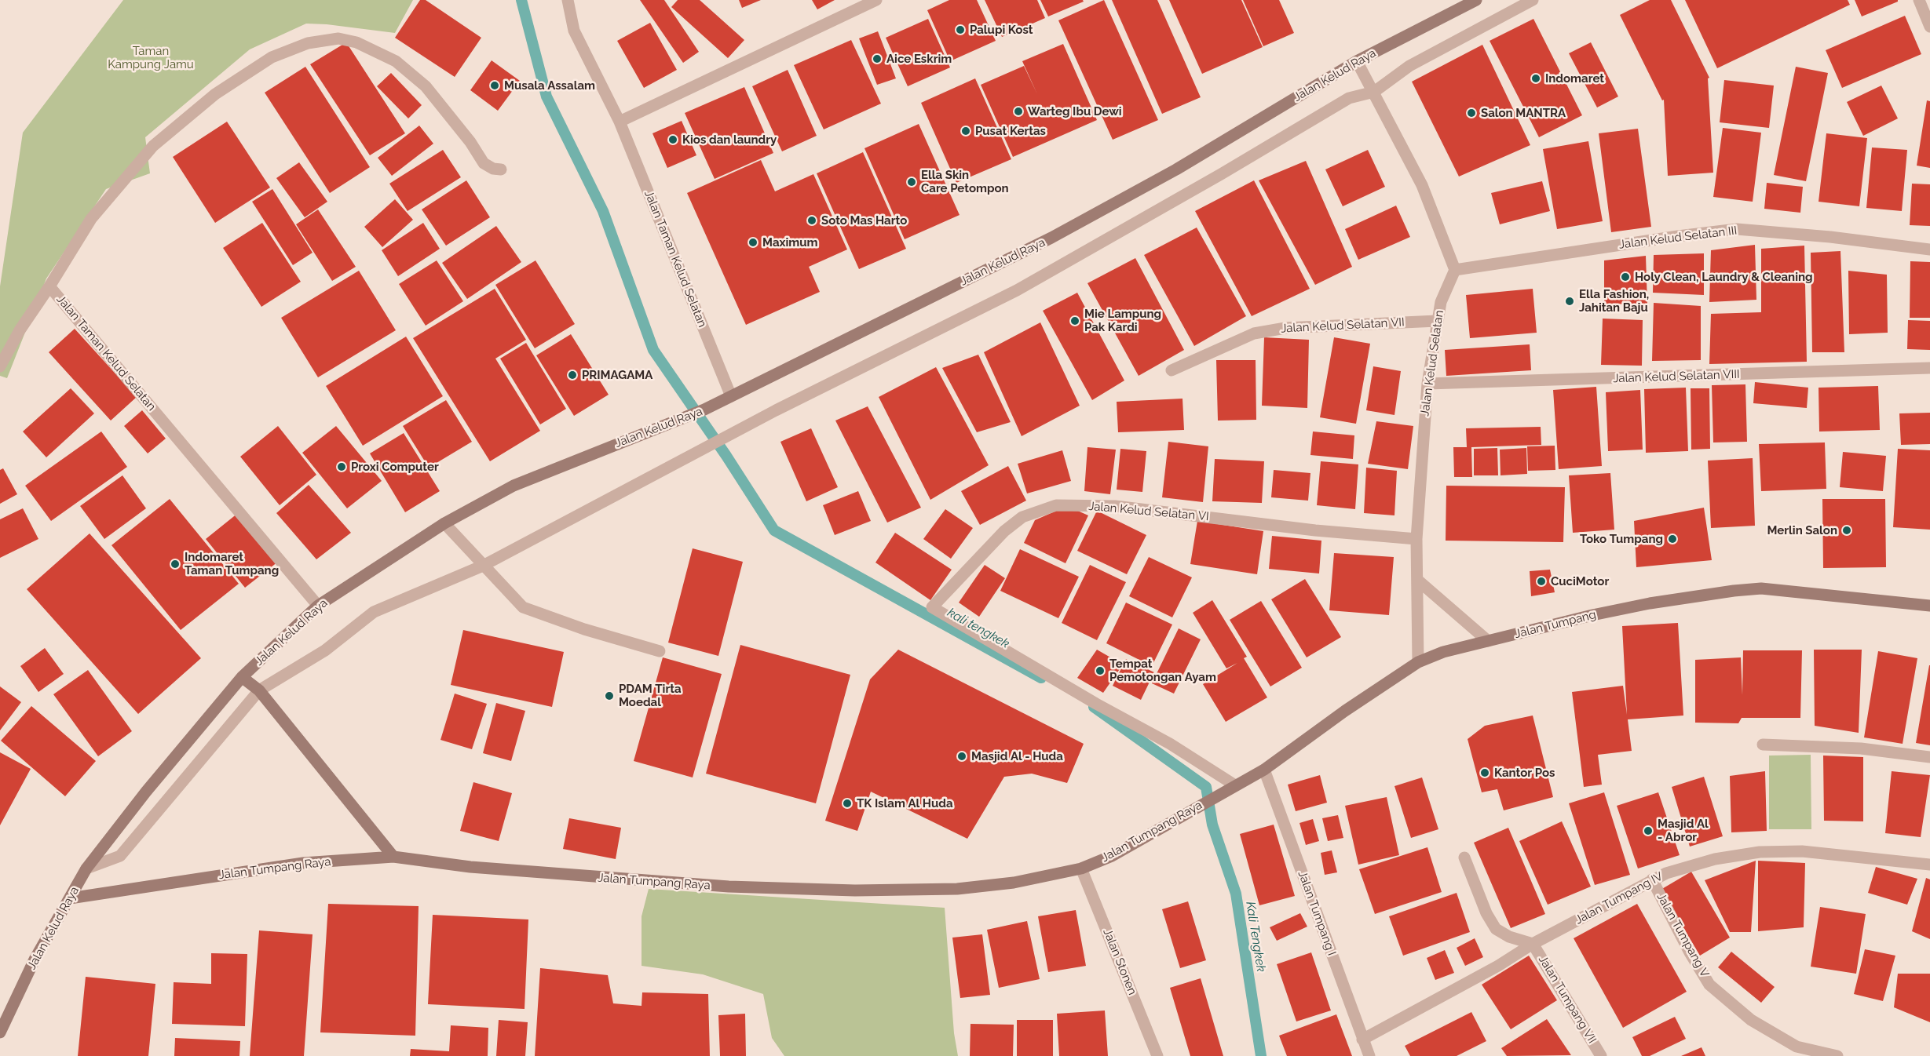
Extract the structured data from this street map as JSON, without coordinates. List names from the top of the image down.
{
  "streets": {
    "main road": ["Jalan Kelud Raya", "Jalan Tumpang", "Jalan Tumpang Raya"],
    "street": [
      "Jalan Kelud Selatan III",
      "Jalan Taman Kelud Selatan",
      "Jalan Kelud Selatan VII",
      "Jalan Kelud Selatan",
      "Jalan Kelud Selatan VIII",
      "Jalan Kelud Selatan VI",
      "Jalan Tumpang IV",
      "Jalan Tumpang I",
      "Jalan Tumpang V",
      "Jalan Stonen",
      "Jalan Tumpang VII"
    ]
  },
  "crossings": [
    ["Jalan Kelud Raya", "Jalan Taman Kelud Selatan"],
    ["Jalan Kelud Raya", "Jalan Tumpang Raya"],
    ["Jalan Kelud Selatan III", "Jalan Kelud Selatan"],
    ["Jalan Kelud Selatan VII", "Jalan Kelud Selatan"],
    ["Jalan Kelud Selatan", "Jalan Kelud Selatan VIII"],
    ["Jalan Kelud Selatan", "Jalan Kelud Selatan VI"],
    ["Jalan Kelud Selatan", "Jalan Tumpang"],
    ["Jalan Kelud Selatan VI", "Jalan Tumpang"],
    ["Jalan Tumpang", "Jalan Tumpang Raya"],
    ["Jalan Tumpang", "Jalan Tumpang I"],
    ["Jalan Tumpang Raya", "Jalan Stonen"],
    ["Jalan Tumpang IV", "Jalan Tumpang I"],
    ["Jalan Tumpang IV", "Jalan Tumpang V"],
    ["Jalan Tumpang IV", "Jalan Tumpang VII"]
  ],
  "water": ["kali tengkek", "Kali Tengkek"],
  "parks": ["Taman Kampung Jamu"],
  "places": [
    "Palupi Kost",
    "Aice Eskrim",
    "Indomaret",
    "Musala Assalam",
    "Warteg Ibu Dewi",
    "Salon MANTRA",
    "Pusat Kertas",
    "Kios dan laundry",
    "Ella Skin Care Petompon",
    "Soto Mas Harto",
    "Maximum",
    "Holy Clean, Laundry & Cleaning",
    "Ella Fashion, Jahitan Baju",
    "Mie Lampung Pak Kardi",
    "PRIMAGAMA",
    "Proxi Computer",
    "Merlin Salon",
    "Toko Tumpang",
    "Indomaret Taman Tumpang",
    "CuciMotor",
    "Tempat Pemotongan Ayam",
    "PDAM Tirta Moedal",
    "Masjid Al - Huda",
    "Kantor Pos",
    "TK Islam Al Huda",
    "Masjid Al - Abror"
  ]
}
